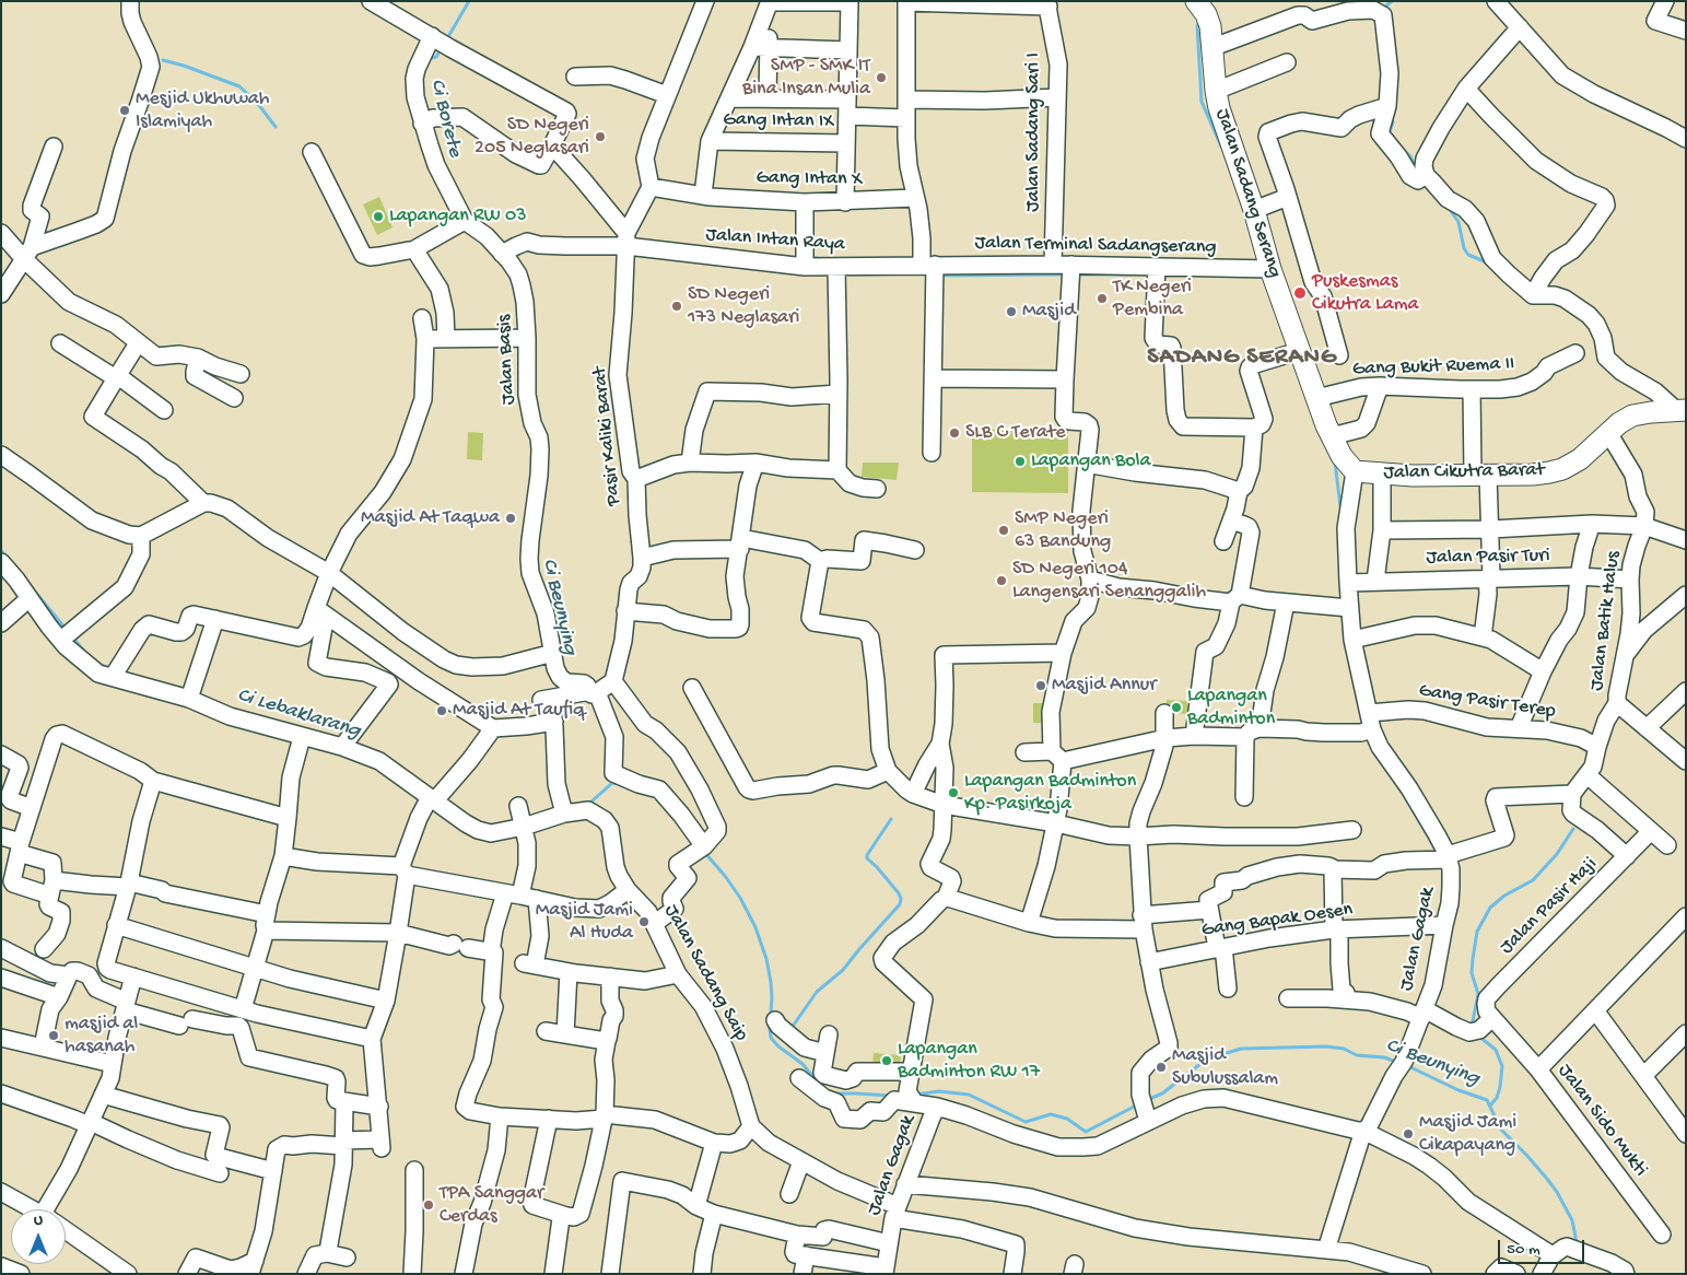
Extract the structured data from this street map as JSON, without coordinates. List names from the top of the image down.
{
  "streets": {
    "main road": ["Jalan Sadang Serang", "Jalan Cikutra Barat"],
    "street": [
      "Gang Intan IX",
      "Jalan Sadang Sari I",
      "Gang Intan X",
      "Jalan Intan Raya",
      "Jalan Terminal Sadangserang",
      "Jalan Basis",
      "Gang Bukit Ruema II",
      "Pasir Kaliki Barat",
      "Jalan Pasir Turi",
      "Jalan Batik Halus",
      "Gang Pasir Terep",
      "Jalan Pasir Haji",
      "Gang Bapak Oesen",
      "Jalan Gagak",
      "Jalan Sadang Saip",
      "Jalan Sido Mukti"
    ]
  },
  "crossings": [
    ["Jalan Sadang Sari I", "Jalan Terminal Sadangserang"],
    ["Jalan Sadang Serang", "Jalan Terminal Sadangserang"],
    ["Jalan Sadang Serang", "Gang Bukit Ruema II"],
    ["Jalan Sadang Serang", "Jalan Cikutra Barat"],
    ["Jalan Sadang Serang", "Jalan Gagak"],
    ["Jalan Intan Raya", "Jalan Terminal Sadangserang"],
    ["Jalan Intan Raya", "Jalan Basis"],
    ["Jalan Intan Raya", "Pasir Kaliki Barat"],
    ["Jalan Cikutra Barat", "Jalan Gagak"],
    ["Jalan Pasir Turi", "Jalan Batik Halus"],
    ["Jalan Pasir Turi", "Jalan Gagak"],
    ["Gang Pasir Terep", "Jalan Gagak"],
    ["Gang Bapak Oesen", "Jalan Gagak"]
  ],
  "districts": ["SADANG SERANG"],
  "water": ["Ci Borete", "Ci Beunying", "Ci Lebaklarang"],
  "places": [
    "SMP - SMK IT Bina Insan Mulia",
    "Mesjid Ukhuwah Islamiyah",
    "SD Negeri 205 Neglasari",
    "Lapangan RW 03",
    "Puskesmas Cikutra Lama",
    "TK Negeri Pembina",
    "SD Negeri 173 Neglasari",
    "Masjid",
    "SLB C Terate",
    "Lapangan Bola",
    "Masjid At Taqwa",
    "SMP Negeri 63 Bandung",
    "SD Negeri 104 Langensari Senanggalih",
    "Masjid Annur",
    "Lapangan Badminton",
    "Masjid At Taufiq",
    "Lapangan Badminton Kp. Pasirkoja",
    "Masjid Jami Al Huda",
    "masjid al hasanah",
    "Lapangan Badminton RW 17",
    "Masjid Subulussalam",
    "Masjid Jami Cikapayang",
    "TPA Sanggar Cerdas"
  ],
  "scale_bar": "50 m",
  "north": "top"
}
